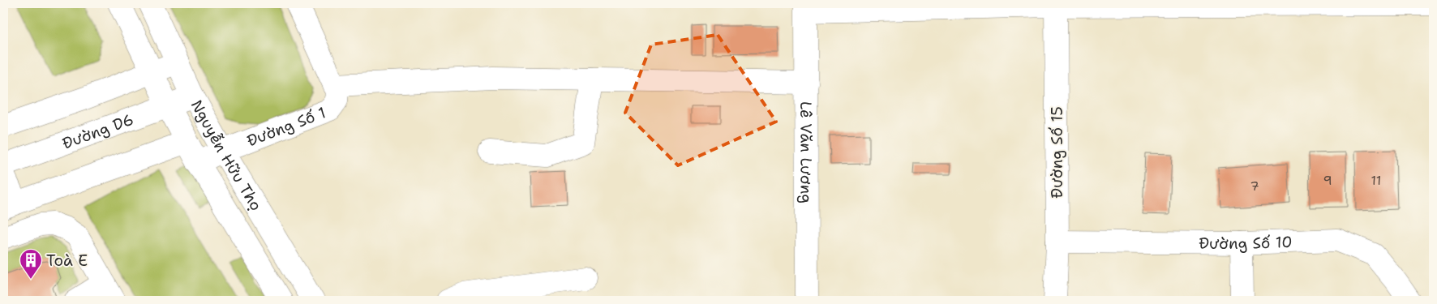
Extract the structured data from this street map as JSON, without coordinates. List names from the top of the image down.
{
  "streets": {
    "street": [
      "Đường Số 1",
      "Đường D6",
      "Lê Văn Lương",
      "Đường Số 15",
      "Nguyễn Hữu Thọ",
      "Đường Số 10"
    ]
  },
  "crossings": [
    ["Đường Số 1", "Nguyễn Hữu Thọ"],
    ["Đường D6", "Nguyễn Hữu Thọ"],
    ["Đường Số 15", "Đường Số 10"]
  ],
  "places": {
    "building": ["Toà E"]
  },
  "house_numbers": ["9", "11", "7"]
}
